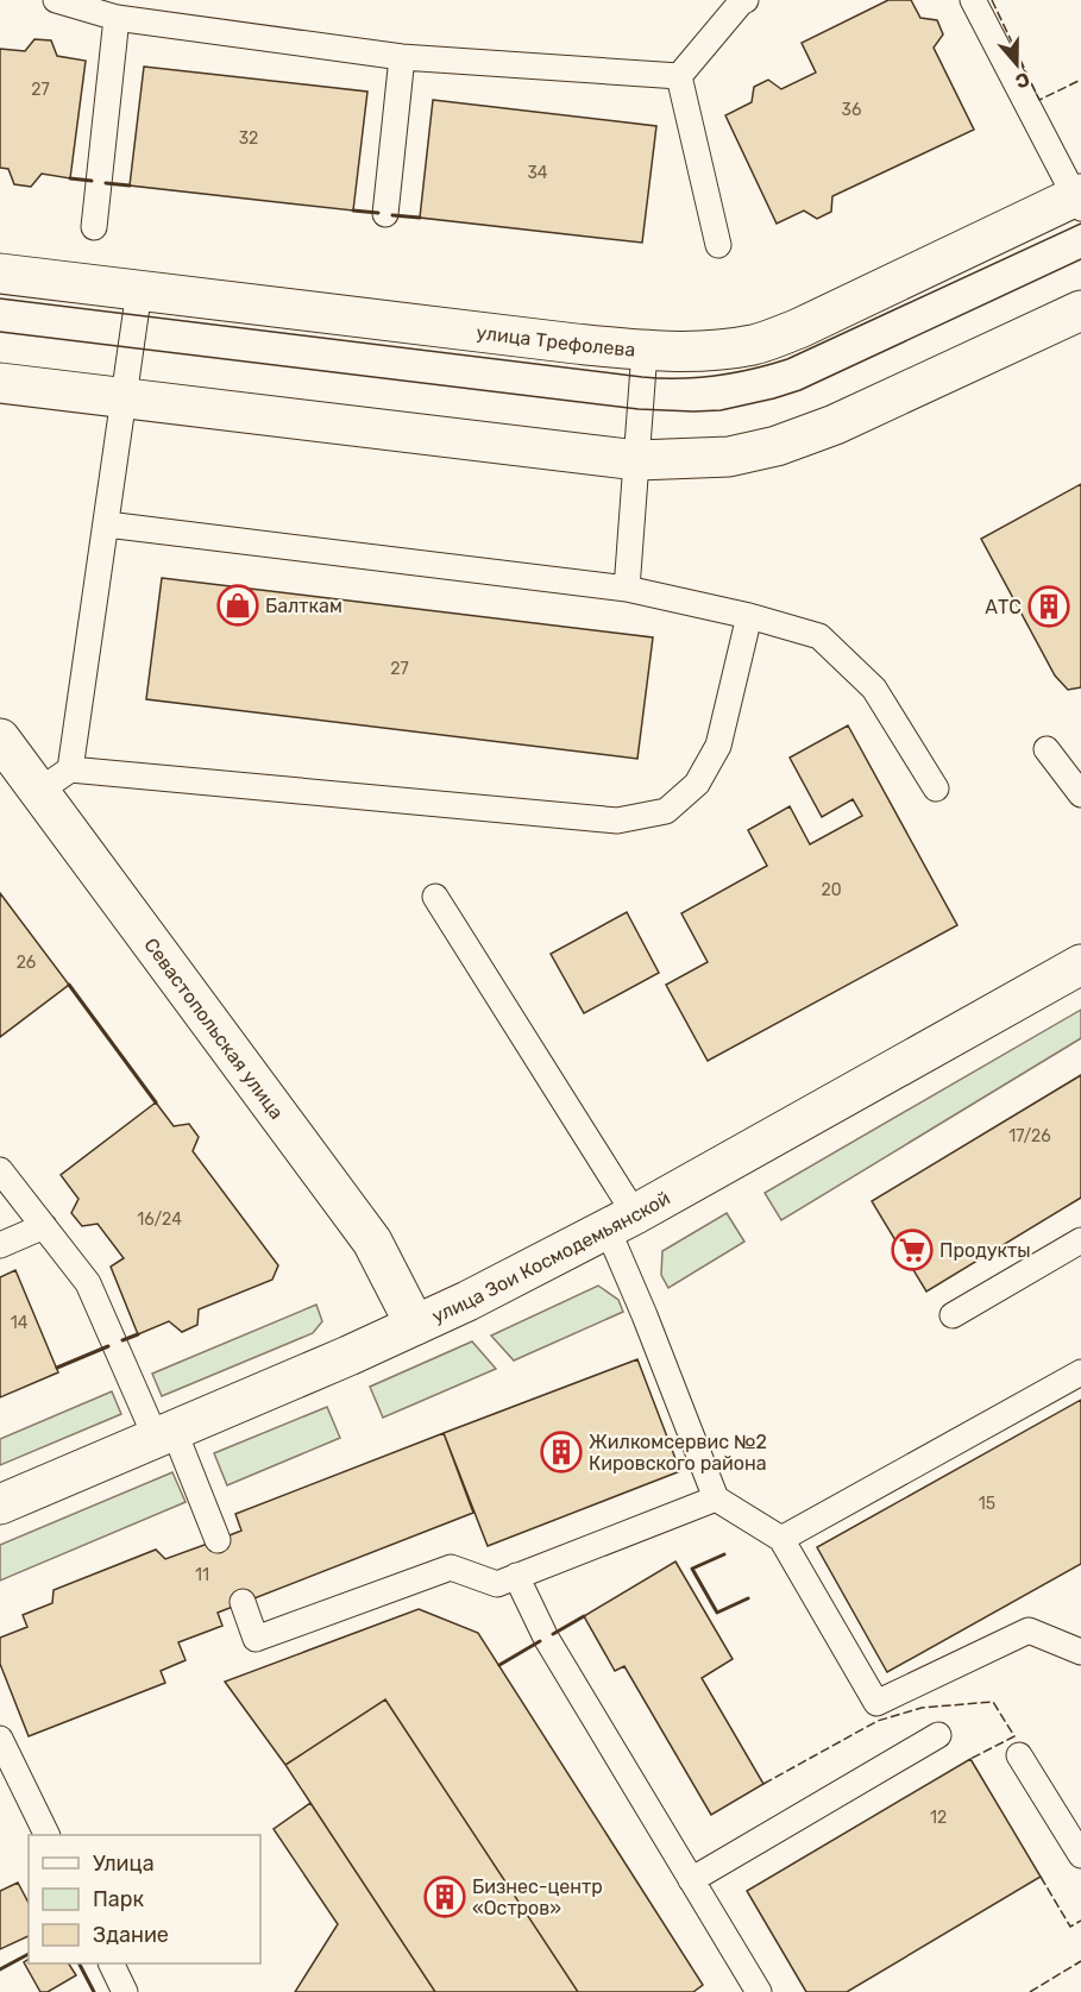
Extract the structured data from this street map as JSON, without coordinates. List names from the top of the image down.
{
  "streets": {
    "street": ["улица Трефолева", "Севастопольская улица", "улица Зои Космодемьянской"]
  },
  "crossings": [
    ["Севастопольская улица", "улица Зои Космодемьянской"]
  ],
  "places": {
    "shop": ["Балткам"],
    "building": ["АТС", "Жилкомсервис №2 Кировского района", "Бизнес-центр «Остров»"],
    "supermarket": ["Продукты"]
  },
  "house_numbers": [
    "27",
    "36",
    "32",
    "34",
    "27",
    "20",
    "26",
    "17/26",
    "16/24",
    "14",
    "15",
    "11",
    "12"
  ],
  "legend": ["Улица", "Парк", "Здание"],
  "north": "bottom"
}
